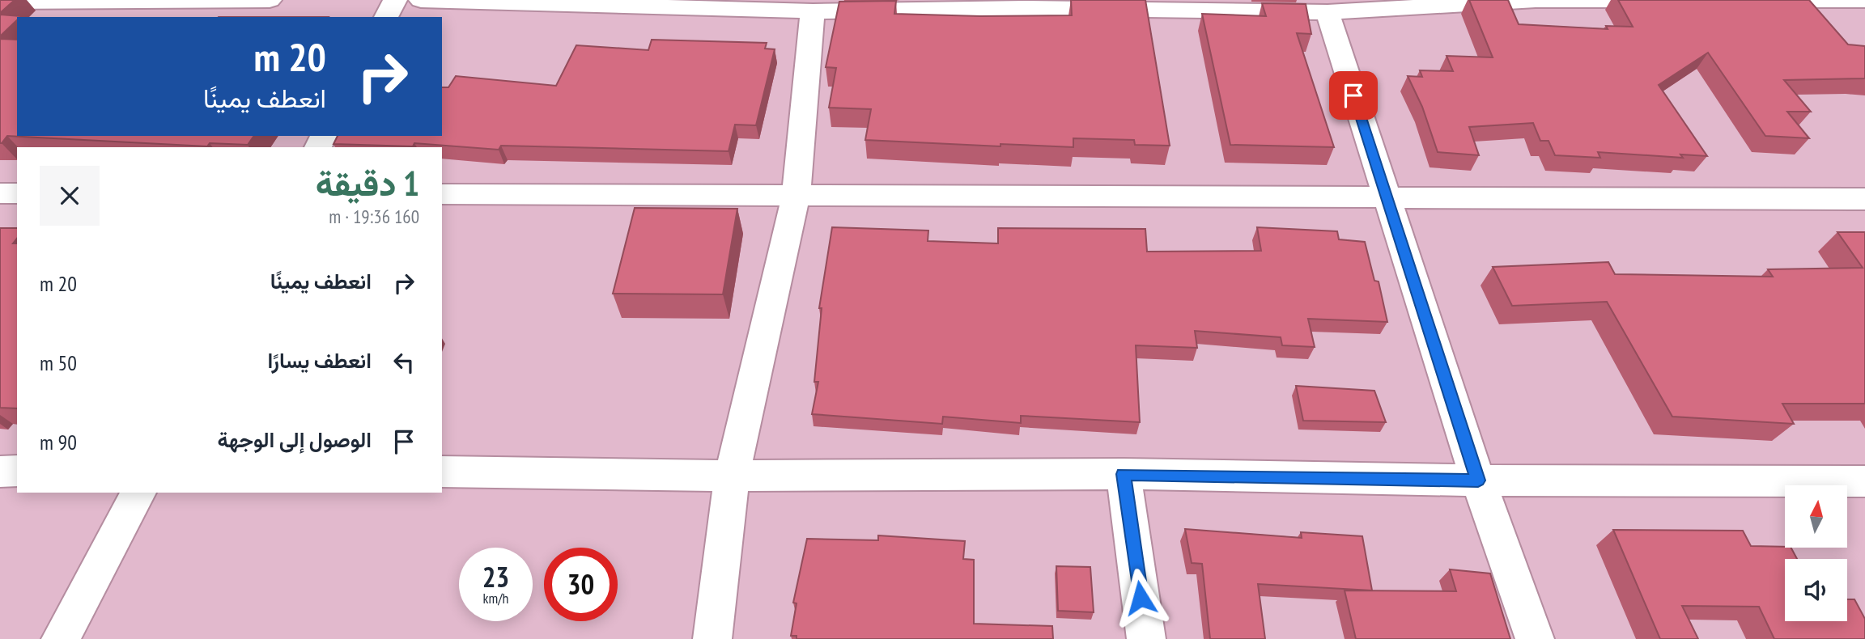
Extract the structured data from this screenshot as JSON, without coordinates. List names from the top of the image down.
{
  "north": "top",
  "page": {
    "turn": ["20 m", "انعطف يمينًا"],
    "heading": ["1 دقيقة", "160 m · 19:36"],
    "list": [
      {
        "name": "انعطف يمينًا",
        "value": "20 m"
      },
      {
        "name": "انعطف يسارًا",
        "value": "50 m"
      },
      {
        "name": "الوصول إلى الوجهة",
        "value": "90 m"
      }
    ],
    "speed": "23 km/h",
    "limit": "30"
  }
}
